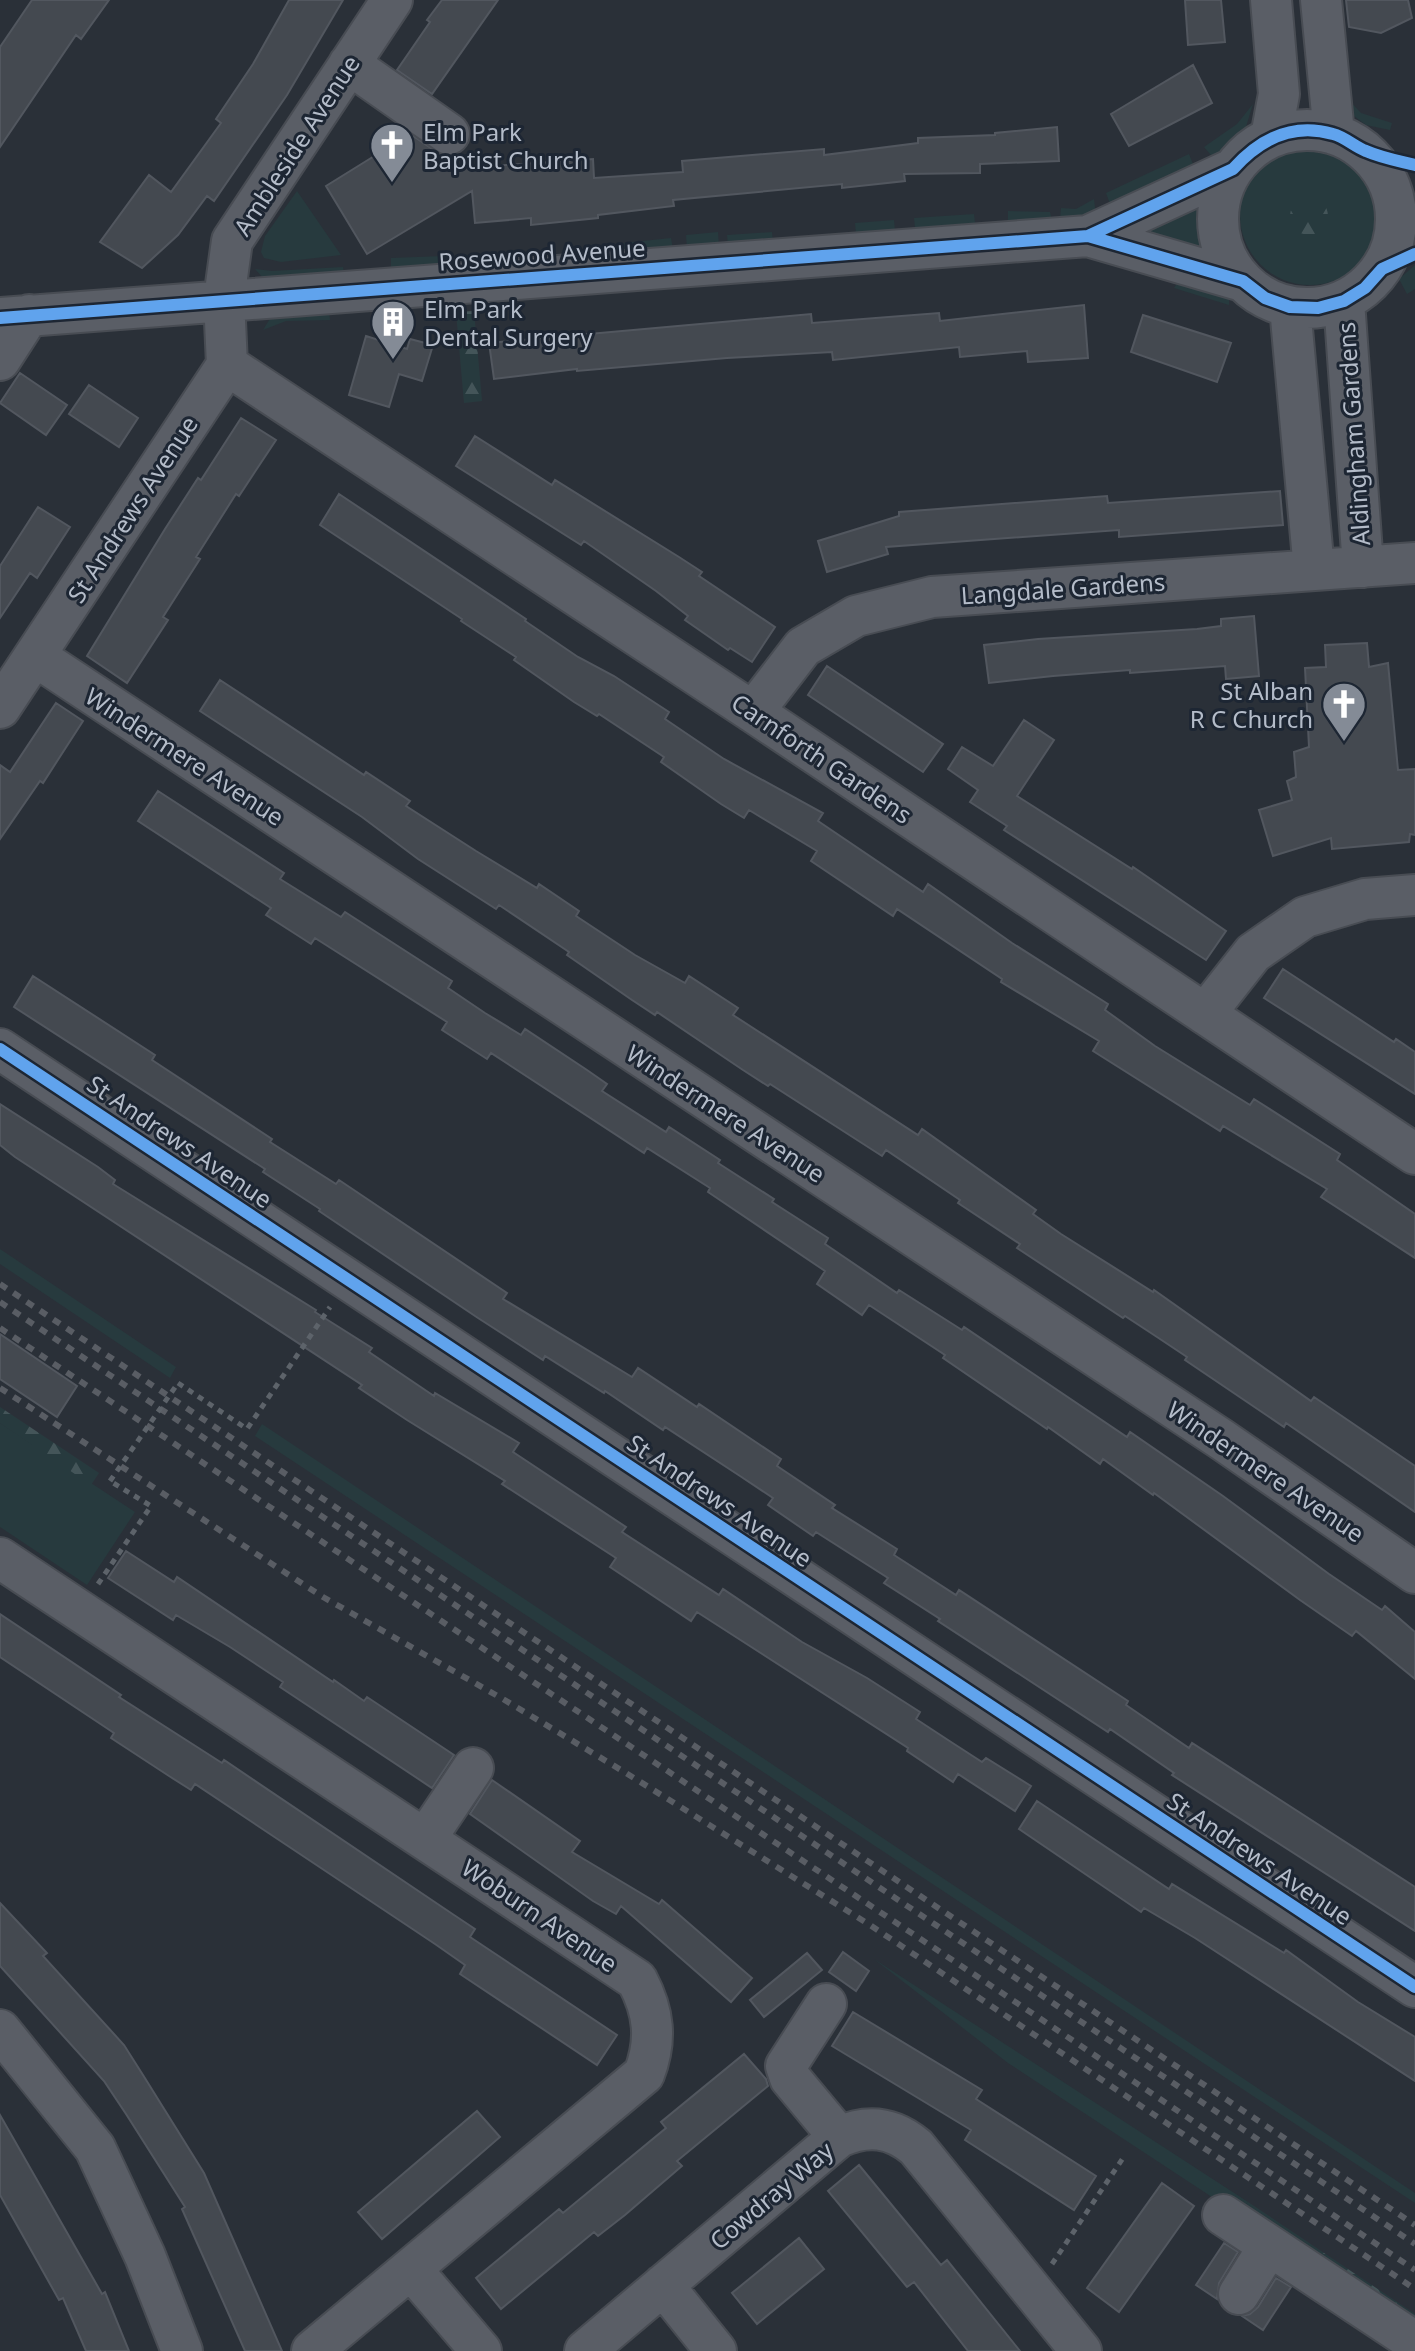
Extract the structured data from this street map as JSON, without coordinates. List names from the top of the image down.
{
  "streets": {
    "street": [
      "Ambleside Avenue",
      "Rosewood Avenue",
      "Aldingham Gardens",
      "St Andrews Avenue",
      "Langdale Gardens",
      "Windermere Avenue",
      "Carnforth Gardens",
      "Woburn Avenue",
      "Cowdray Way"
    ]
  },
  "crossings": [
    ["Ambleside Avenue", "Rosewood Avenue"],
    ["Aldingham Gardens", "Langdale Gardens"],
    ["St Andrews Avenue", "Windermere Avenue"],
    ["St Andrews Avenue", "Carnforth Gardens"],
    ["Langdale Gardens", "Carnforth Gardens"]
  ],
  "places": {
    "church": ["Elm Park Baptist Church", "St Alban R C Church"],
    "building": ["Elm Park Dental Surgery"]
  }
}
